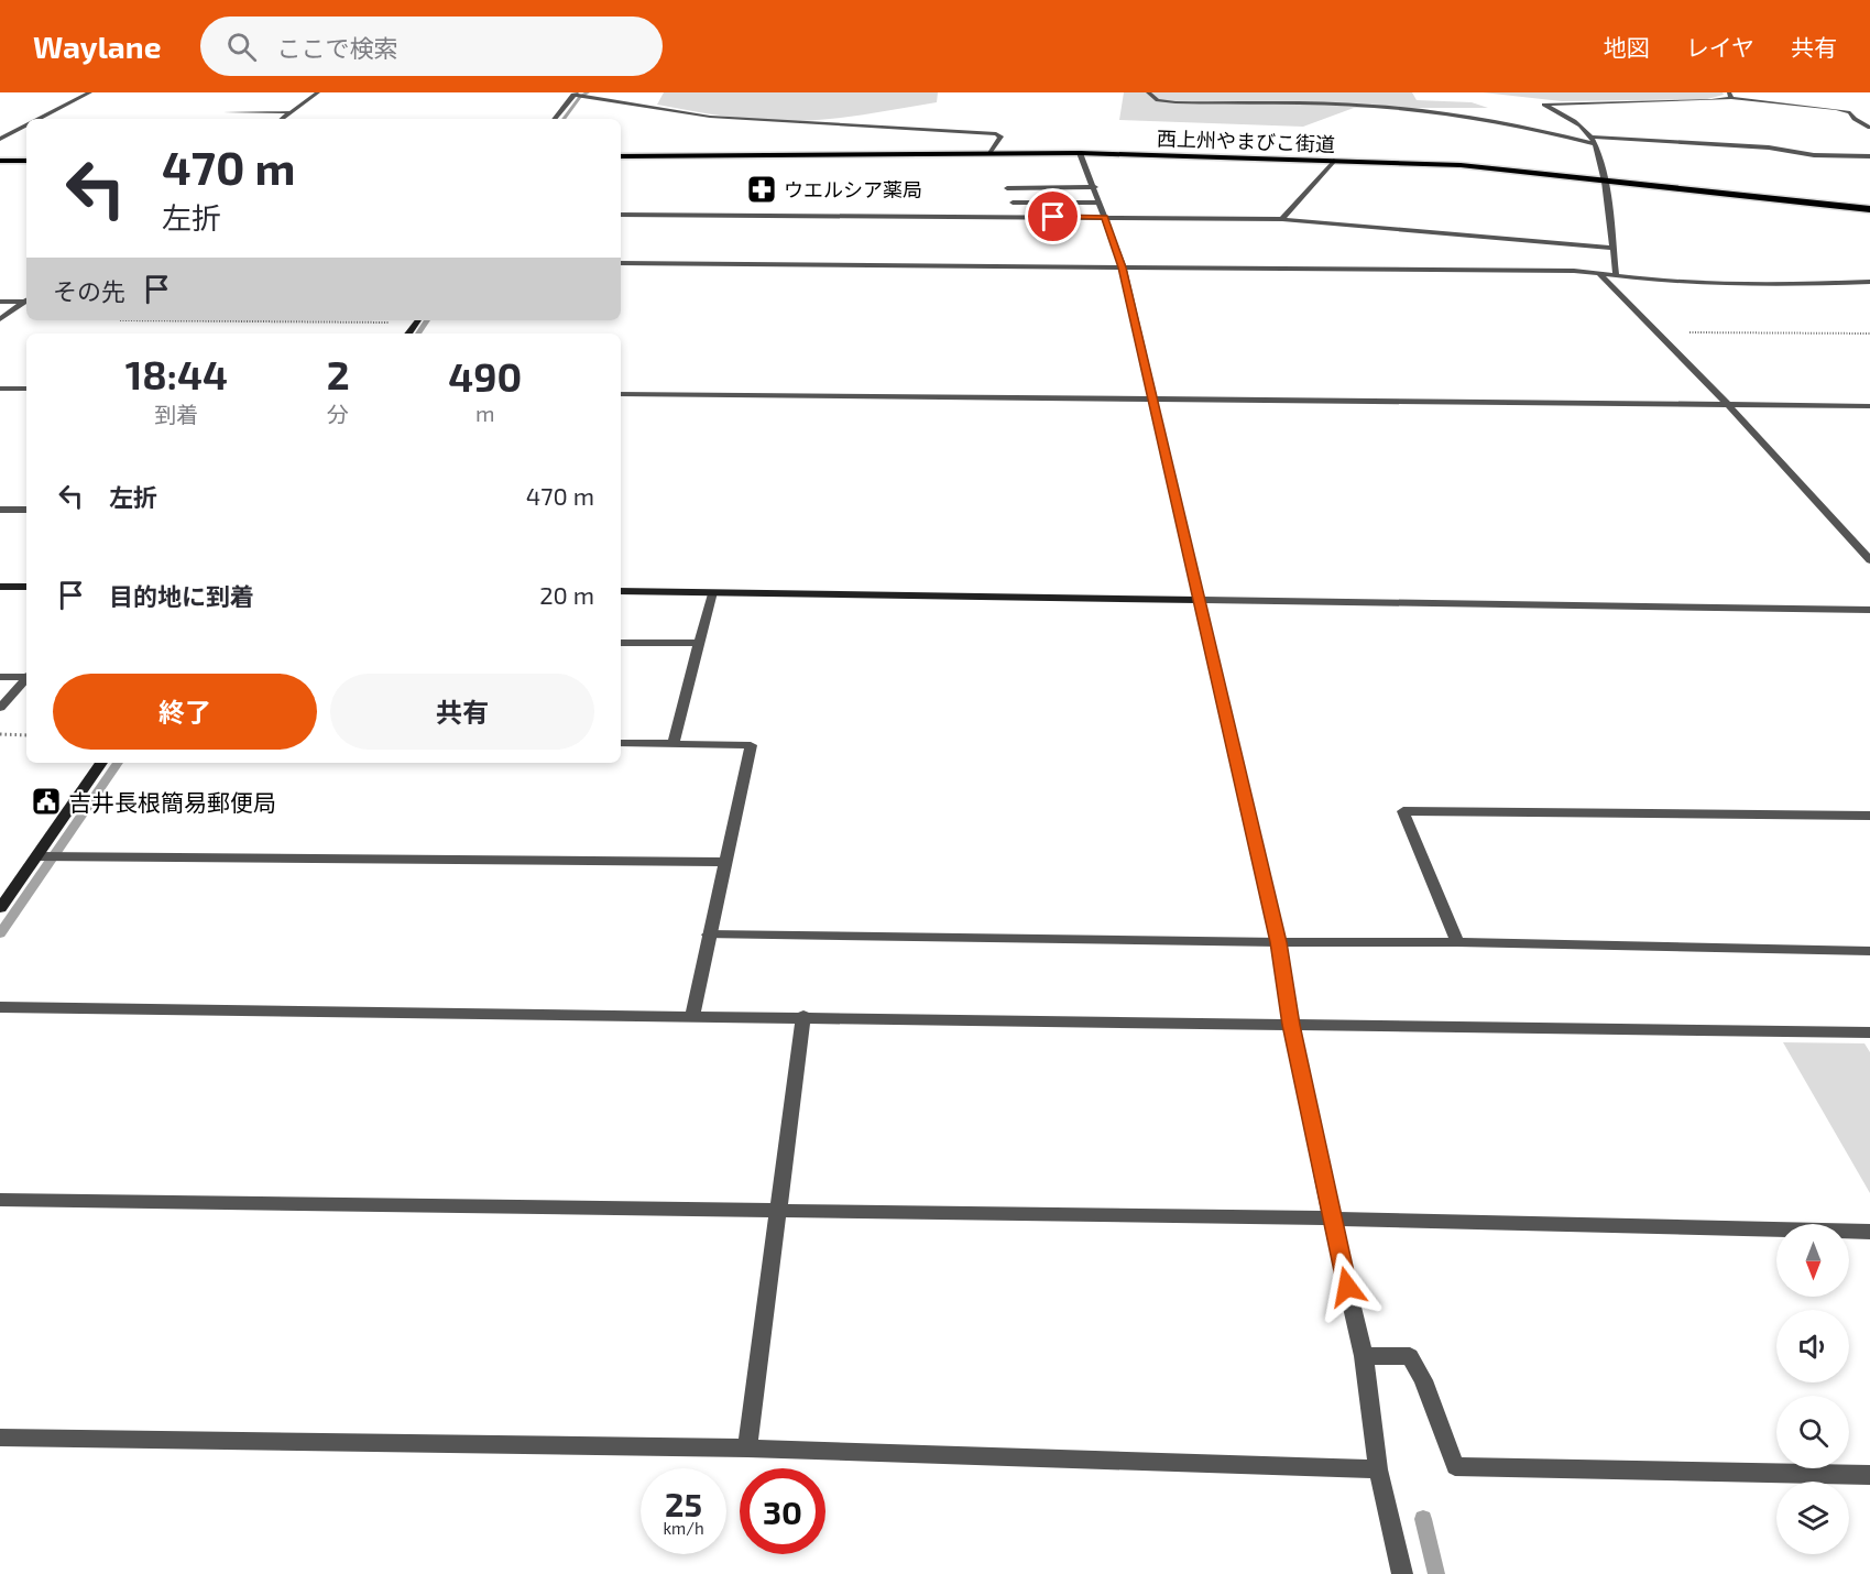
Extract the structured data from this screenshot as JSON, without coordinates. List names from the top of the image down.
{
  "streets": {
    "highway": ["西上州やまびこ街道"]
  },
  "places": {
    "pharmacy": ["ウエルシア薬局"],
    "public building": ["吉井長根簡易郵便局"]
  },
  "north": "bottom",
  "page": {
    "header": "Waylane",
    "search": "ここで検索",
    "nav": ["地図", "レイヤ", "共有"],
    "turn": ["470 m", "左折"],
    "then": "その先",
    "eta": [
      "18:44",
      "到着",
      "2",
      "分",
      "490",
      "m"
    ],
    "list": [
      {
        "name": "左折",
        "value": "470 m"
      },
      {
        "name": "目的地に到着",
        "value": "20 m"
      }
    ],
    "buttons": ["終了", "共有"],
    "speed": "25 km/h",
    "limit": "30"
  }
}
